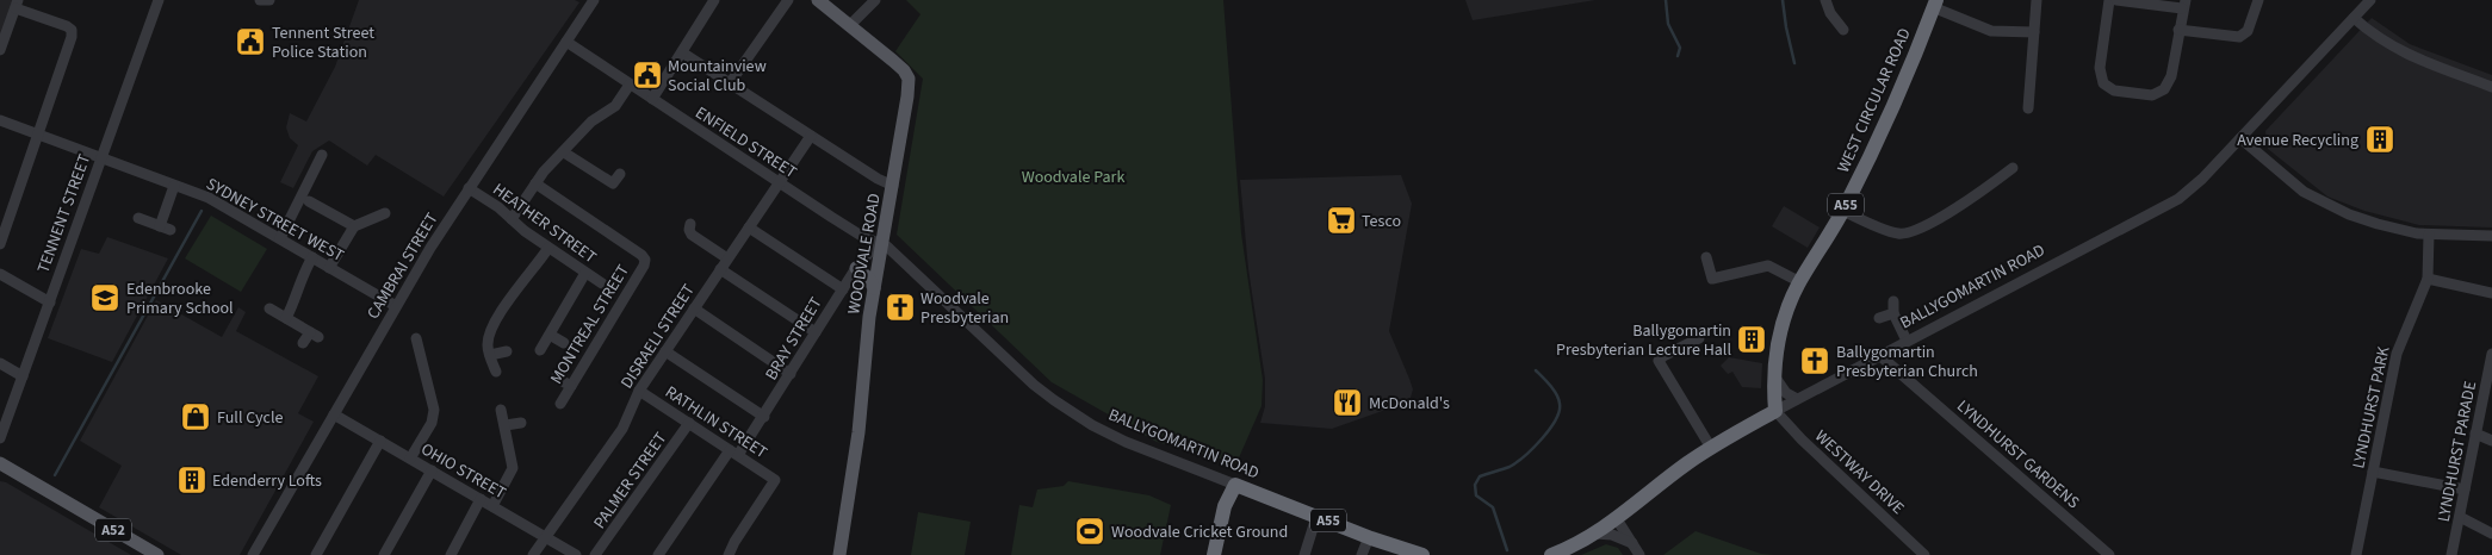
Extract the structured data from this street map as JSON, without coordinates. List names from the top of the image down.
{
  "streets": {
    "highway": ["WEST CIRCULAR ROAD", "A55", "BALLYGOMARTIN ROAD"],
    "main road": ["WOODVALE ROAD", "A52"],
    "street": [
      "ENFIELD STREET",
      "TENNENT STREET",
      "SYDNEY STREET WEST",
      "HEATHER STREET",
      "CAMBRAI STREET",
      "MONTREAL STREET",
      "DISRAELI STREET",
      "BRAY STREET",
      "LYNDHURST PARK",
      "RATHLIN STREET",
      "LYNDHURST PARADE",
      "LYNDHURST GARDENS",
      "OHIO STREET",
      "WESTWAY DRIVE",
      "PALMER STREET"
    ]
  },
  "crossings": [
    ["WEST CIRCULAR ROAD", "BALLYGOMARTIN ROAD"],
    ["WEST CIRCULAR ROAD", "WESTWAY DRIVE"],
    ["ENFIELD STREET", "WOODVALE ROAD"],
    ["ENFIELD STREET", "CAMBRAI STREET"],
    ["ENFIELD STREET", "BALLYGOMARTIN ROAD"],
    ["ENFIELD STREET", "DISRAELI STREET"],
    ["ENFIELD STREET", "BRAY STREET"],
    ["TENNENT STREET", "SYDNEY STREET WEST"],
    ["SYDNEY STREET WEST", "CAMBRAI STREET"],
    ["HEATHER STREET", "CAMBRAI STREET"],
    ["WOODVALE ROAD", "BALLYGOMARTIN ROAD"],
    ["WOODVALE ROAD", "BRAY STREET"],
    ["CAMBRAI STREET", "OHIO STREET"],
    ["BALLYGOMARTIN ROAD", "BRAY STREET"],
    ["BALLYGOMARTIN ROAD", "LYNDHURST GARDENS"],
    ["BALLYGOMARTIN ROAD", "WESTWAY DRIVE"],
    ["DISRAELI STREET", "RATHLIN STREET"],
    ["DISRAELI STREET", "OHIO STREET"],
    ["BRAY STREET", "RATHLIN STREET"],
    ["RATHLIN STREET", "PALMER STREET"]
  ],
  "parks": ["Woodvale Park"],
  "places": {
    "public building": ["Tennent Street Police Station", "Mountainview Social Club"],
    "building": ["Avenue Recycling", "Ballygomartin Presbyterian Lecture Hall", "Edenderry Lofts"],
    "supermarket": ["Tesco"],
    "school or university": ["Edenbrooke Primary School"],
    "church": ["Woodvale Presbyterian", "Ballygomartin Presbyterian Church"],
    "restaurant": ["McDonald's"],
    "shop": ["Full Cycle"],
    "sports": ["Woodvale Cricket Ground"]
  }
}
